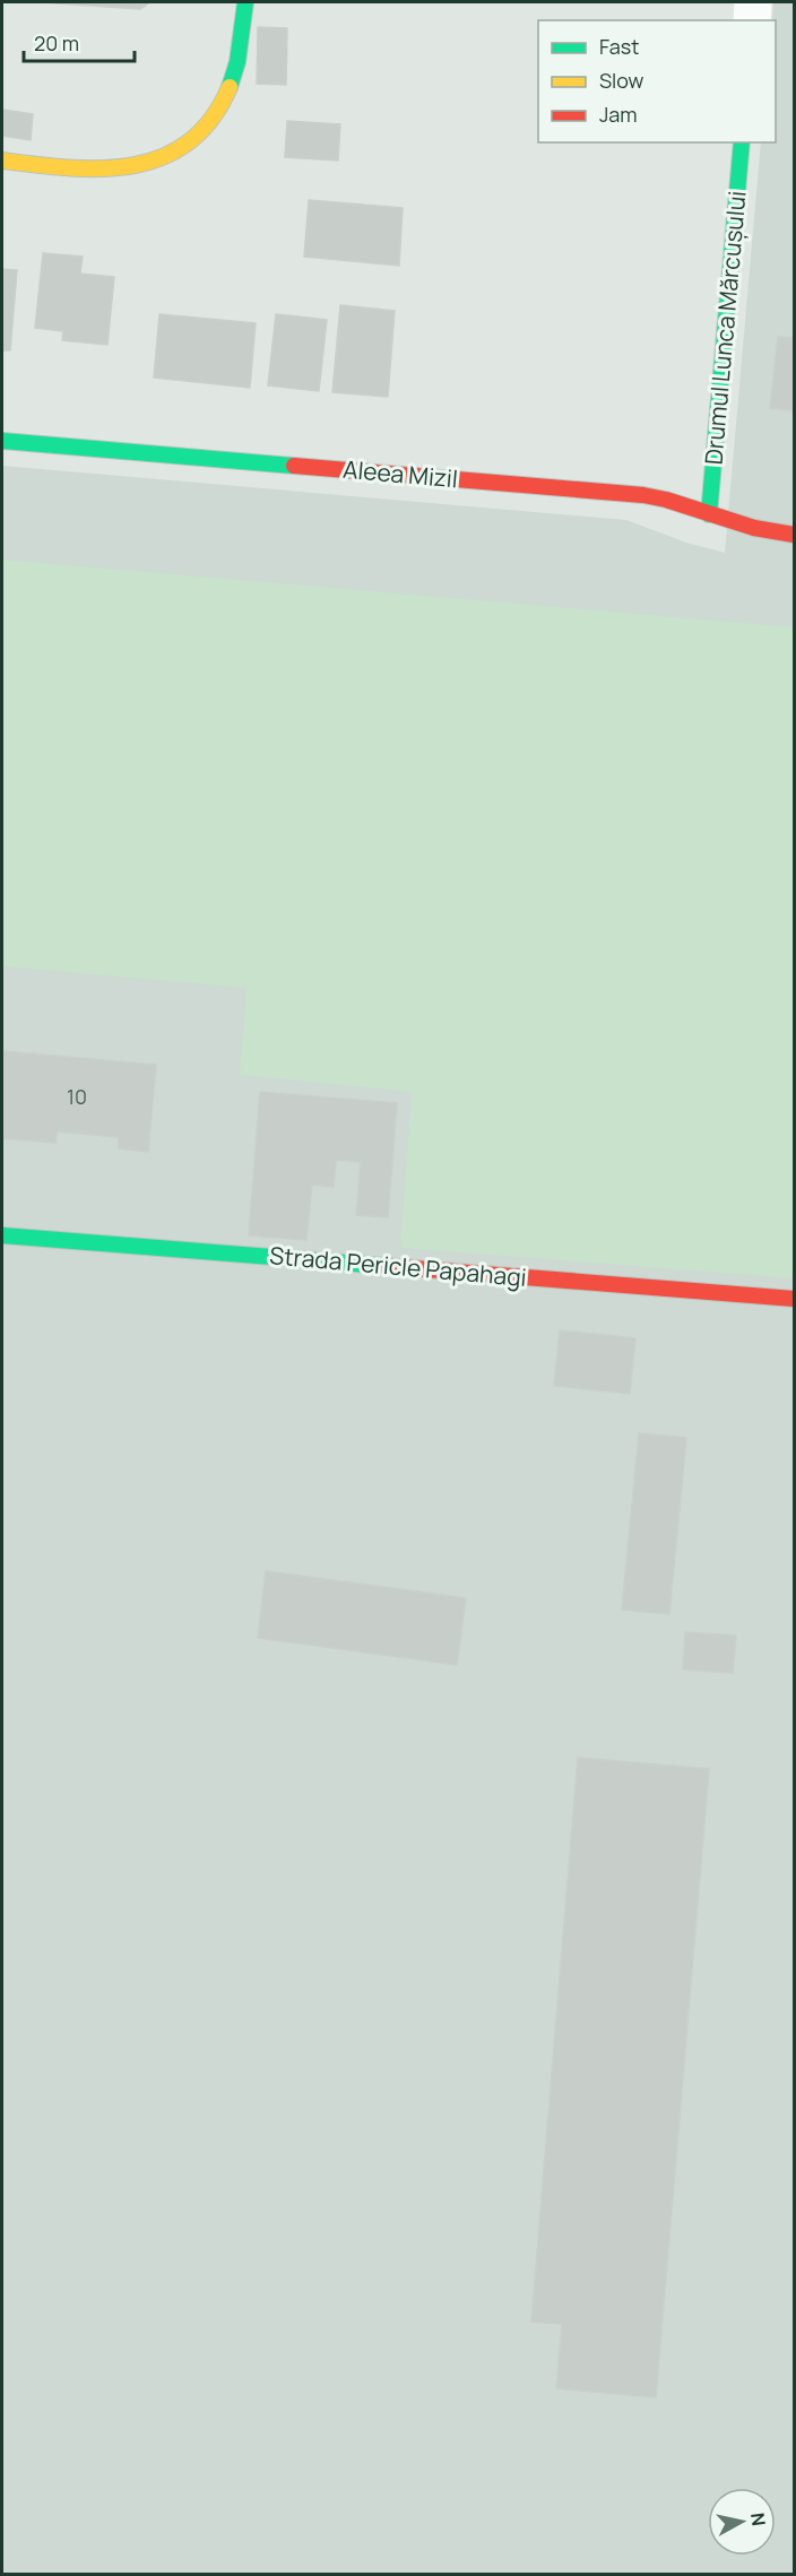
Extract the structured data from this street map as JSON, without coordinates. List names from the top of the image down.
{
  "streets": {
    "street": ["Drumul Lunca Mărcușului", "Aleea Mizil", "Strada Pericle Papahagi"]
  },
  "crossings": [
    ["Drumul Lunca Mărcușului", "Aleea Mizil"]
  ],
  "house_numbers": ["10"],
  "legend": ["Fast", "Slow", "Jam"],
  "scale_bar": "20 m",
  "north": "right"
}
